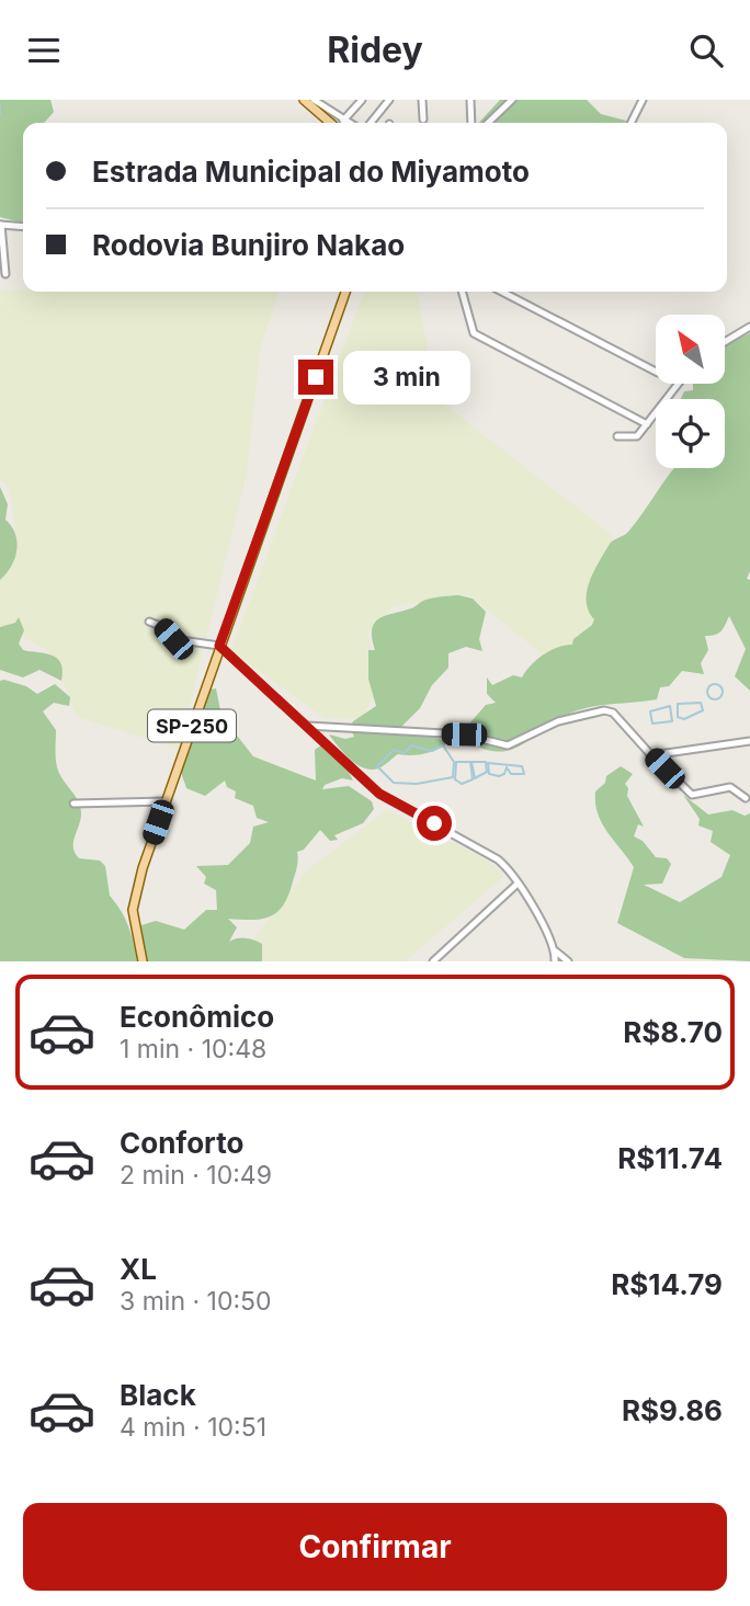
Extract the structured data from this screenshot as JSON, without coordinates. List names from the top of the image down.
{
  "streets": {
    "main road": ["SP-250"]
  },
  "north": "top left",
  "page": {
    "header": "Ridey",
    "banner": ["Estrada Municipal do Miyamoto", "Rodovia Bunjiro Nakao"],
    "bubble": "3 min",
    "list": [
      {
        "name": "Econômico",
        "note": "1 min · 10:48",
        "value": "R$8.70"
      },
      {
        "name": "Conforto",
        "note": "2 min · 10:49",
        "value": "R$11.74"
      },
      {
        "name": "XL",
        "note": "3 min · 10:50",
        "value": "R$14.79"
      },
      {
        "name": "Black",
        "note": "4 min · 10:51",
        "value": "R$9.86"
      }
    ],
    "buttons": "Confirmar"
  }
}
